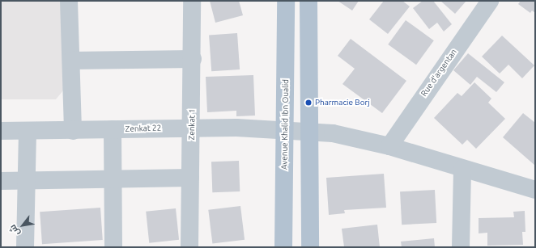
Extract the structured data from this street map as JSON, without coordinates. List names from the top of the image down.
{
  "streets": {
    "main road": ["Avenue Khalid Ibn Oualid"],
    "street": ["Rue d'argentan", "Zenkat 1", "Zenkat 22"]
  },
  "crossings": [
    ["Rue d'argentan", "Zenkat 22"],
    ["Zenkat 1", "Zenkat 22"],
    ["Avenue Khalid Ibn Oualid", "Zenkat 22"]
  ],
  "places": ["Pharmacie Borj"],
  "north": "bottom left"
}
